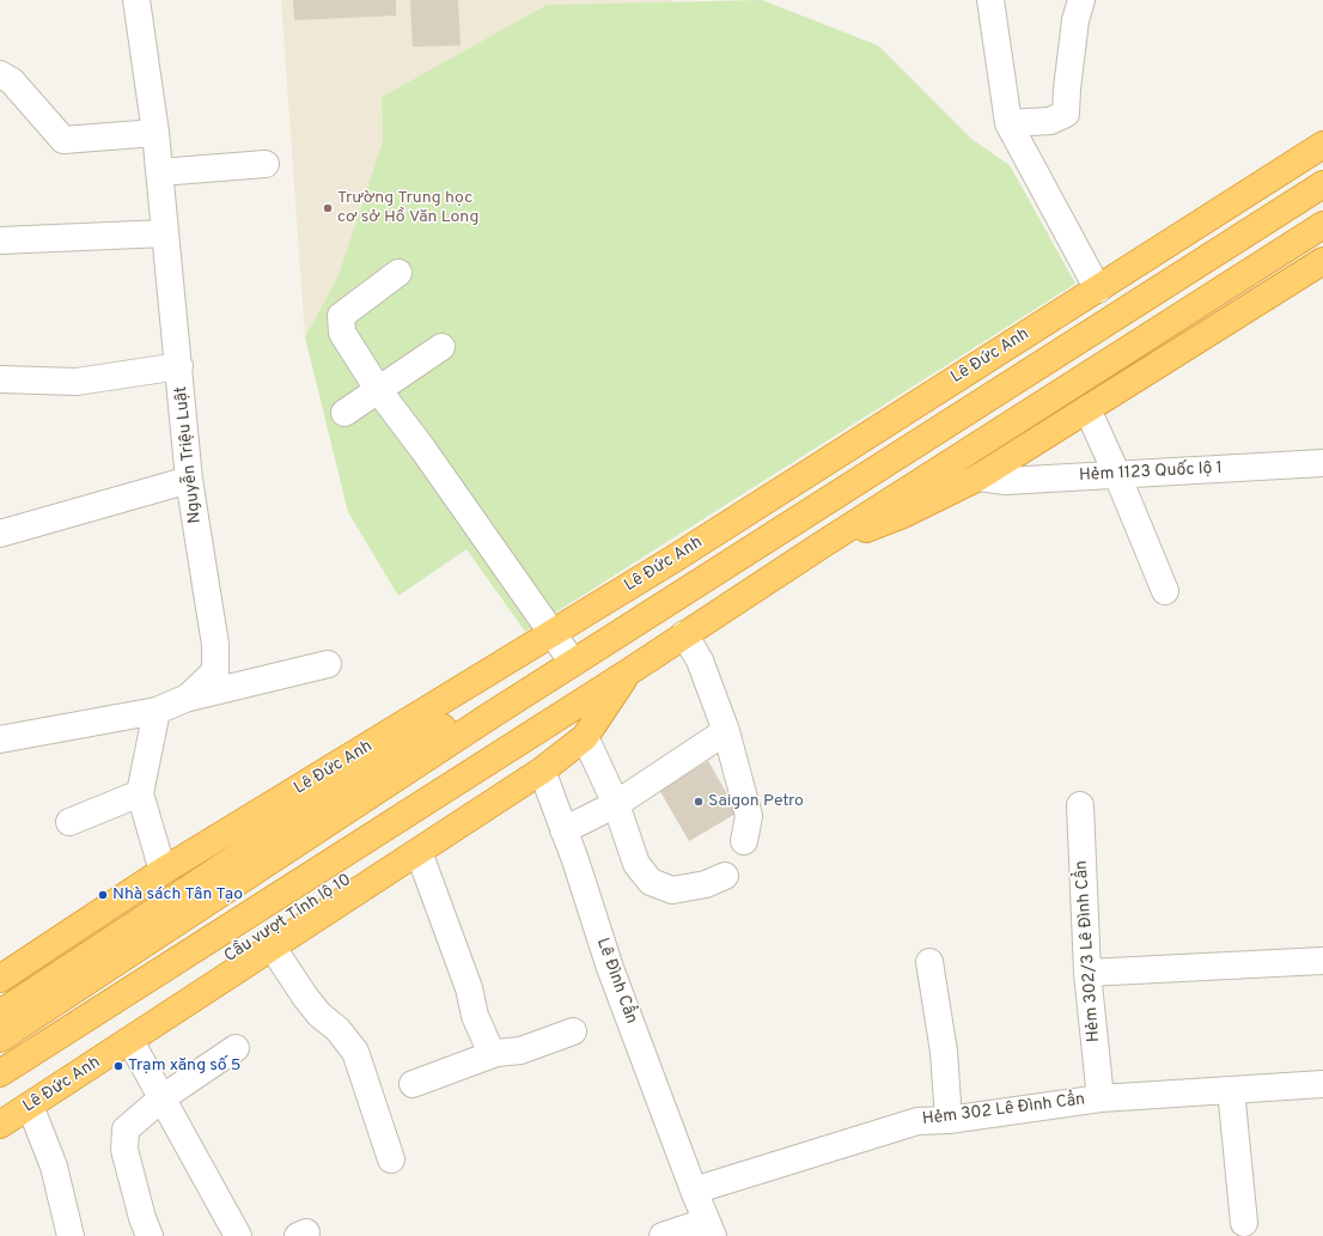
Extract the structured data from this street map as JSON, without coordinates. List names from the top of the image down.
{
  "streets": {
    "highway": ["Lê Đức Anh", "Cầu vượt Tỉnh lộ 10"],
    "street": [
      "Nguyễn Triệu Luật",
      "Hẻm 1123 Quốc lộ 1",
      "Hẻm 302/3 Lê Đình Cẩn",
      "Lê Đình Cẩn",
      "Hẻm 302 Lê Đình Cẩn"
    ]
  },
  "crossings": [
    ["Lê Đức Anh", "Hẻm 1123 Quốc lộ 1"],
    ["Lê Đức Anh", "Cầu vượt Tỉnh lộ 10"],
    ["Lê Đức Anh", "Lê Đình Cẩn"],
    ["Cầu vượt Tỉnh lộ 10", "Lê Đình Cẩn"],
    ["Hẻm 302/3 Lê Đình Cẩn", "Hẻm 302 Lê Đình Cẩn"],
    ["Lê Đình Cẩn", "Hẻm 302 Lê Đình Cẩn"]
  ],
  "places": [
    "Trường Trung học cơ sở Hồ Văn Long",
    "Saigon Petro",
    "Nhà sách Tân Tạo",
    "Trạm xăng số 5"
  ]
}
